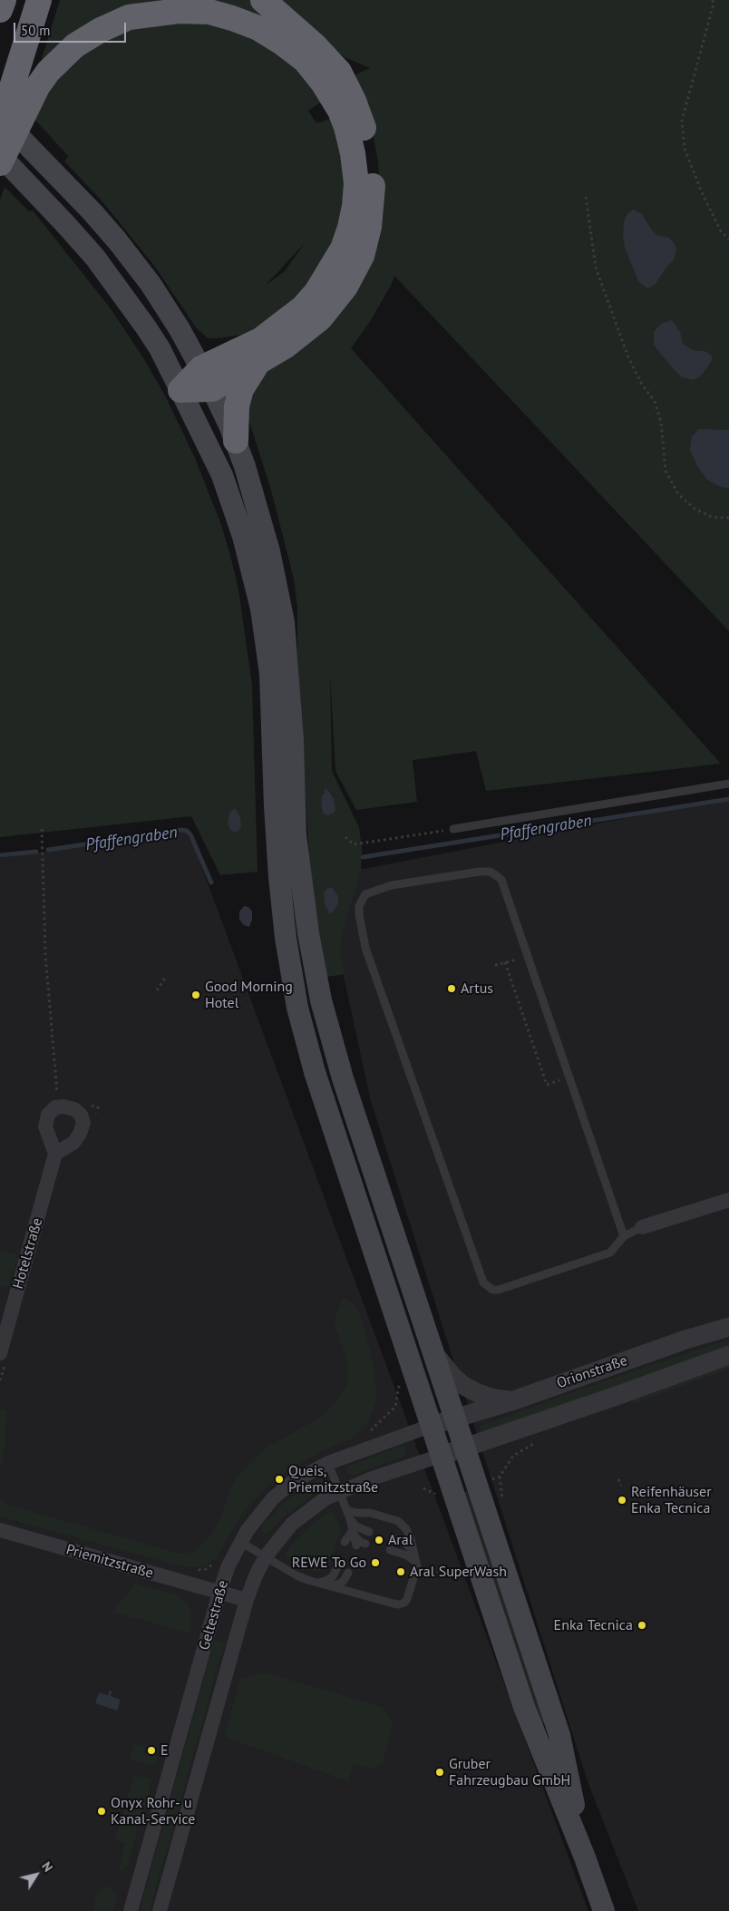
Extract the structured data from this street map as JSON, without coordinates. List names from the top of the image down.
{
  "streets": {
    "street": [
      "Hotelstraße",
      "Orionstraße",
      "Priemitzstraße",
      "Geltestraße"
    ]
  },
  "crossings": [
    ["Orionstraße", "Geltestraße"],
    ["Priemitzstraße", "Geltestraße"]
  ],
  "water": ["Pfaffengraben"],
  "places": [
    "Artus",
    "Good Morning Hotel",
    "Queis, Priemitzstraße",
    "Reifenhäuser Enka Tecnica",
    "Aral",
    "REWE To Go",
    "Aral SuperWash",
    "Enka Tecnica",
    "E",
    "Gruber Fahrzeugbau GmbH",
    "Onyx Rohr- u Kanal-Service"
  ],
  "scale_bar": "50 m",
  "north": "top right"
}
